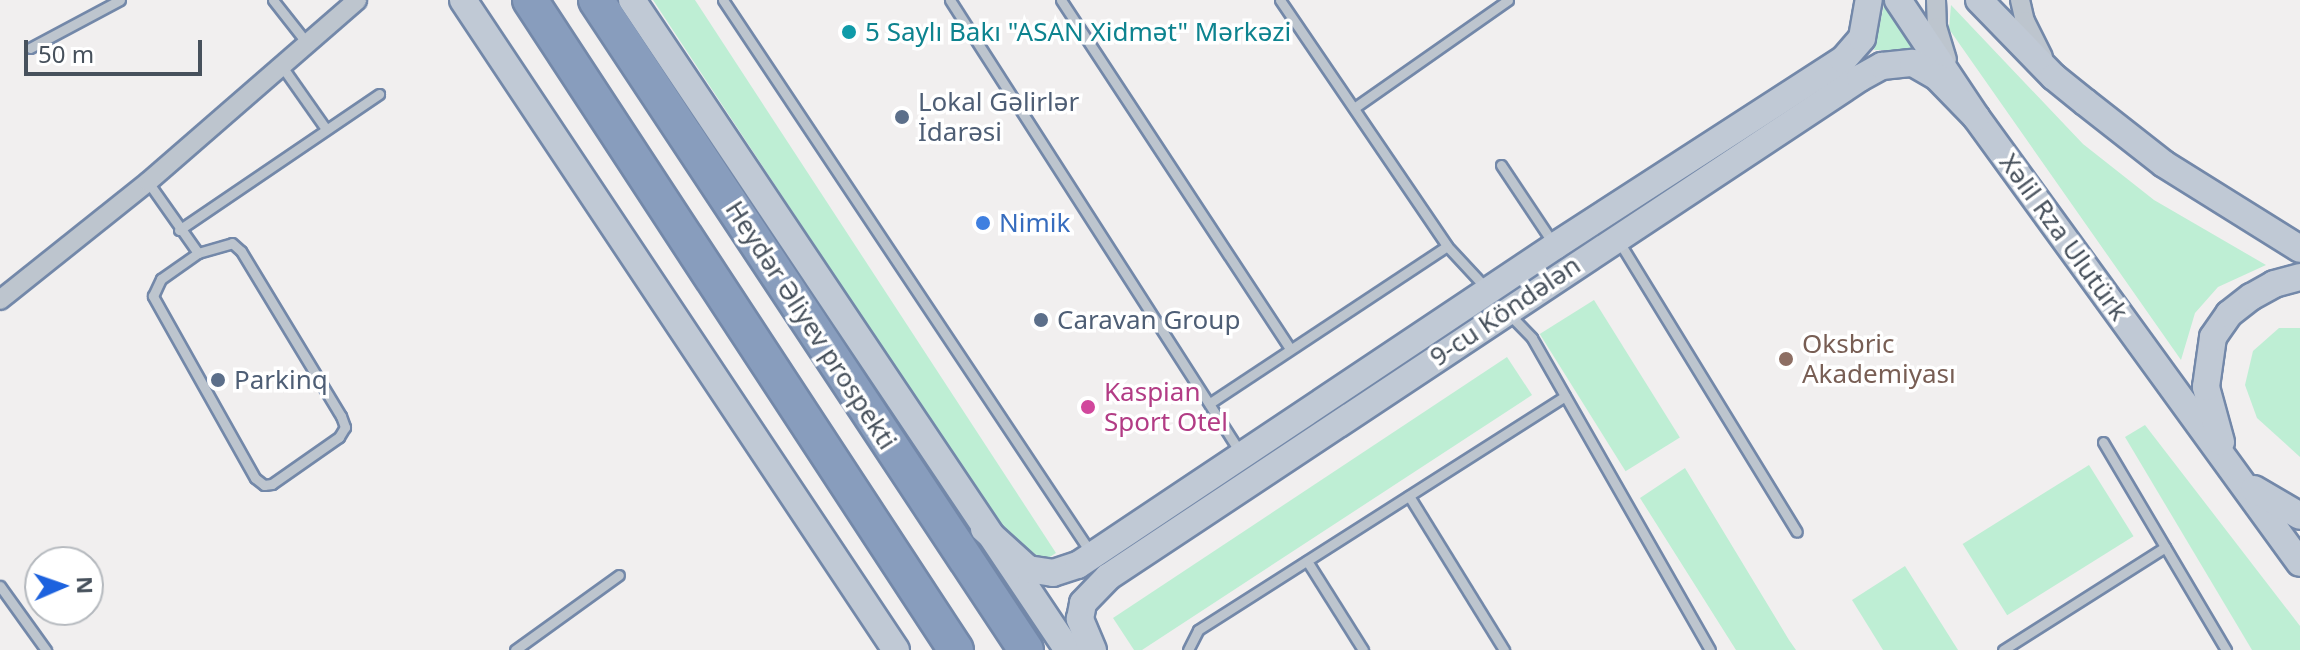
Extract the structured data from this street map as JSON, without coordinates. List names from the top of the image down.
{
  "streets": {
    "highway": ["Heydər Əliyev prospekti"],
    "main road": ["Xəlil Rza Ulutürk", "9-cu Köndələn"]
  },
  "crossings": [
    ["Xəlil Rza Ulutürk", "9-cu Köndələn"]
  ],
  "places": [
    "5 Saylı Bakı \"ASAN Xidmət\" Mərkəzi",
    "Lokal Gəlirlər İdarəsi",
    "Nimik",
    "Caravan Group",
    "Oksbric Akademiyası",
    "Parkinq",
    "Kaspian Sport Otel"
  ],
  "scale_bar": "50 m",
  "north": "right"
}
